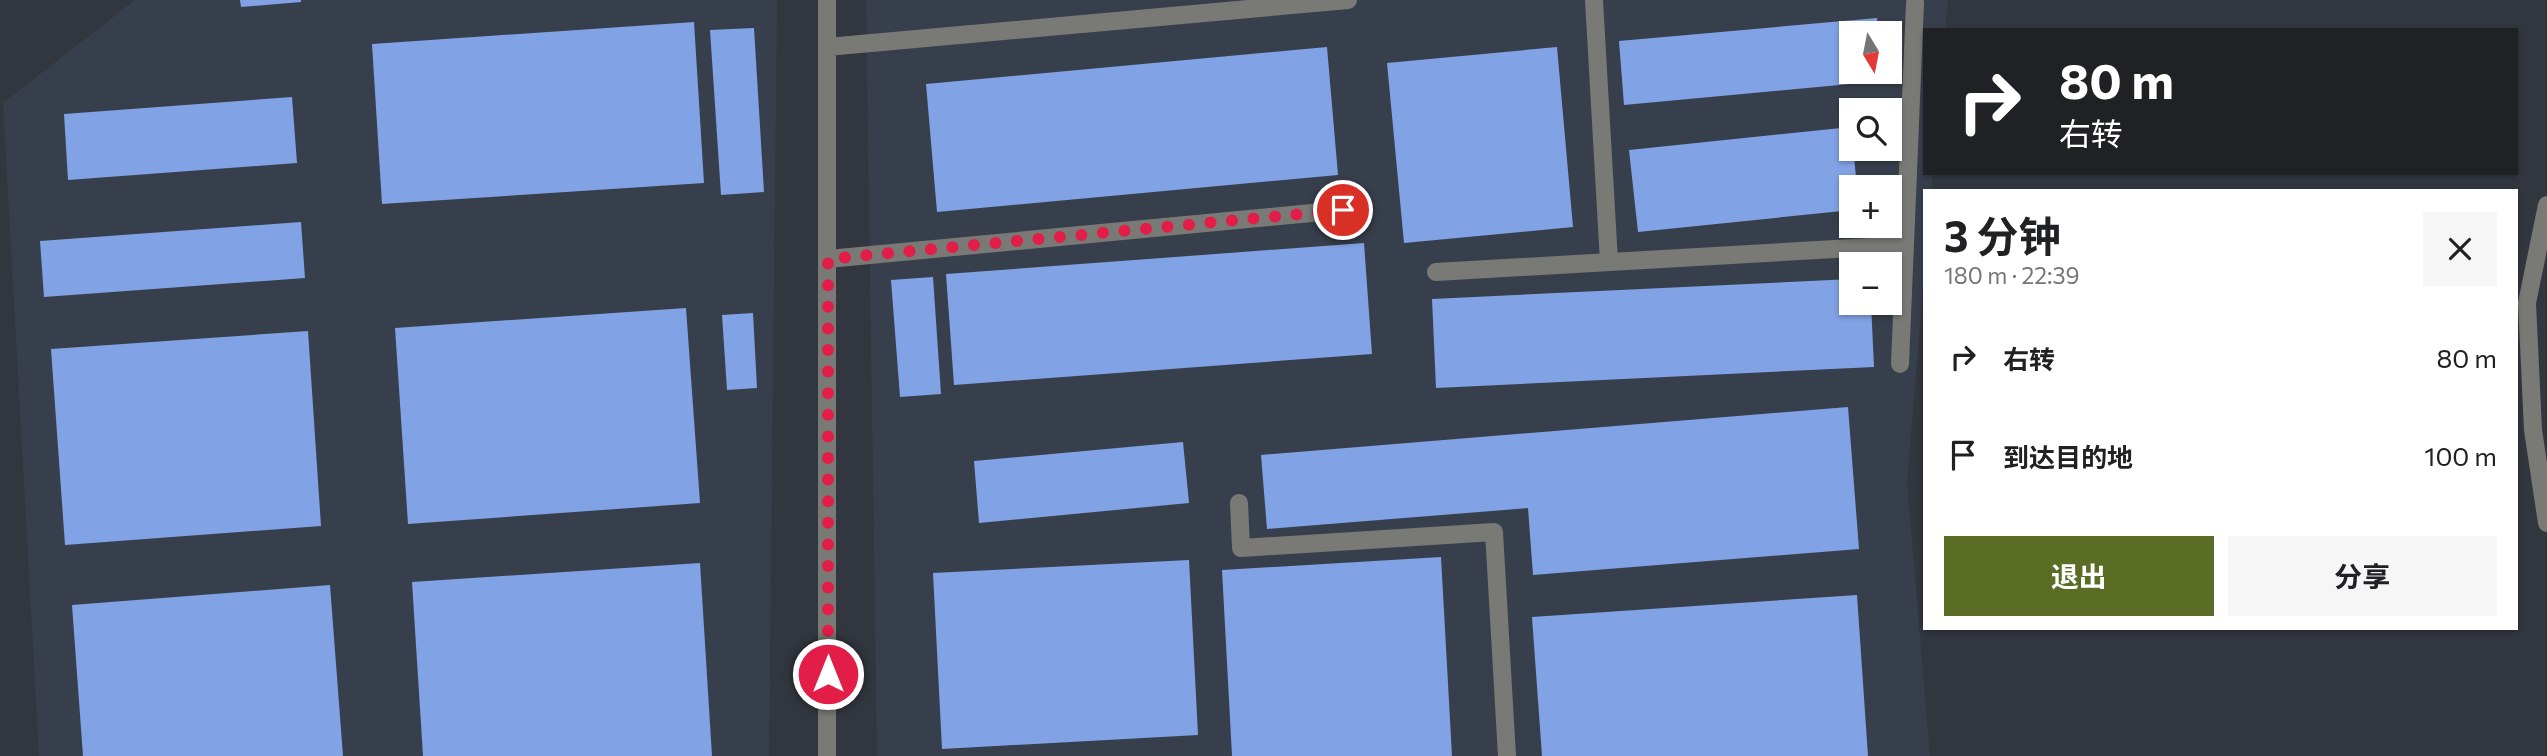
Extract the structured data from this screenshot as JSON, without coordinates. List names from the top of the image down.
{
  "north": "bottom",
  "page": {
    "map_buttons": ["+", "−"],
    "turn": ["80 m", "右转"],
    "heading": ["3 分钟", "180 m · 22:39"],
    "list": [
      {
        "name": "右转",
        "value": "80 m"
      },
      {
        "name": "到达目的地",
        "value": "100 m"
      }
    ],
    "buttons": ["退出", "分享"]
  }
}
